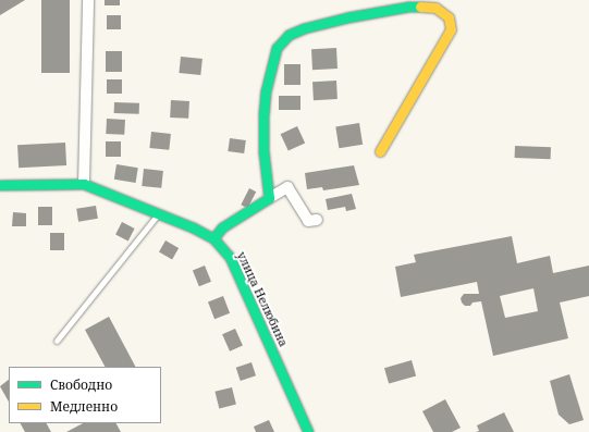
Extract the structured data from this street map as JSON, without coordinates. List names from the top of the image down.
{
  "streets": {
    "street": ["улица Нелюбина"]
  },
  "legend": ["Свободно", "Медленно"]
}
